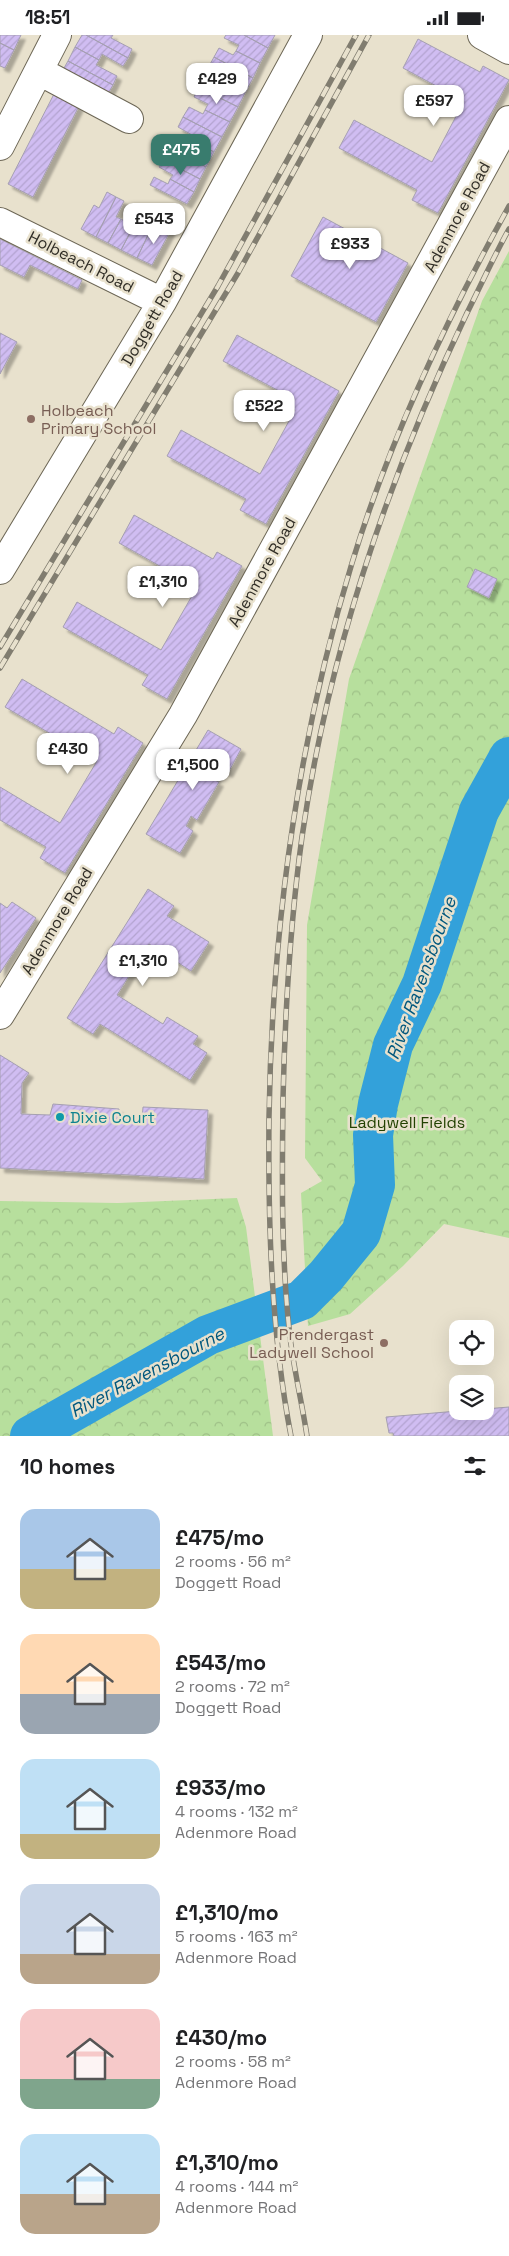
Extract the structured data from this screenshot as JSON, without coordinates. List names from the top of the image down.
{
  "streets": {
    "street": ["Adenmore Road", "Holbeach Road", "Doggett Road"]
  },
  "crossings": [
    ["Holbeach Road", "Doggett Road"]
  ],
  "water": ["River Ravensbourne"],
  "parks": ["Ladywell Fields"],
  "places": ["Holbeach Primary School", "Dixie Court", "Prendergast Ladywell School"],
  "page": {
    "status": "18:51",
    "price": [
      "£429",
      "£597",
      "£475",
      "£543",
      "£933",
      "£522",
      "£1,310",
      "£430",
      "£1,500",
      "£1,310"
    ],
    "heading": "10 homes",
    "list": [
      {
        "name": "£475/mo",
        "note": "2 rooms · 56 m² · Doggett Road"
      },
      {
        "name": "£543/mo",
        "note": "2 rooms · 72 m² · Doggett Road"
      },
      {
        "name": "£933/mo",
        "note": "4 rooms · 132 m² · Adenmore Road"
      },
      {
        "name": "£1,310/mo",
        "note": "5 rooms · 163 m² · Adenmore Road"
      },
      {
        "name": "£430/mo",
        "note": "2 rooms · 58 m² · Adenmore Road"
      },
      {
        "name": "£1,310/mo",
        "note": "4 rooms · 144 m² · Adenmore Road"
      }
    ]
  }
}
